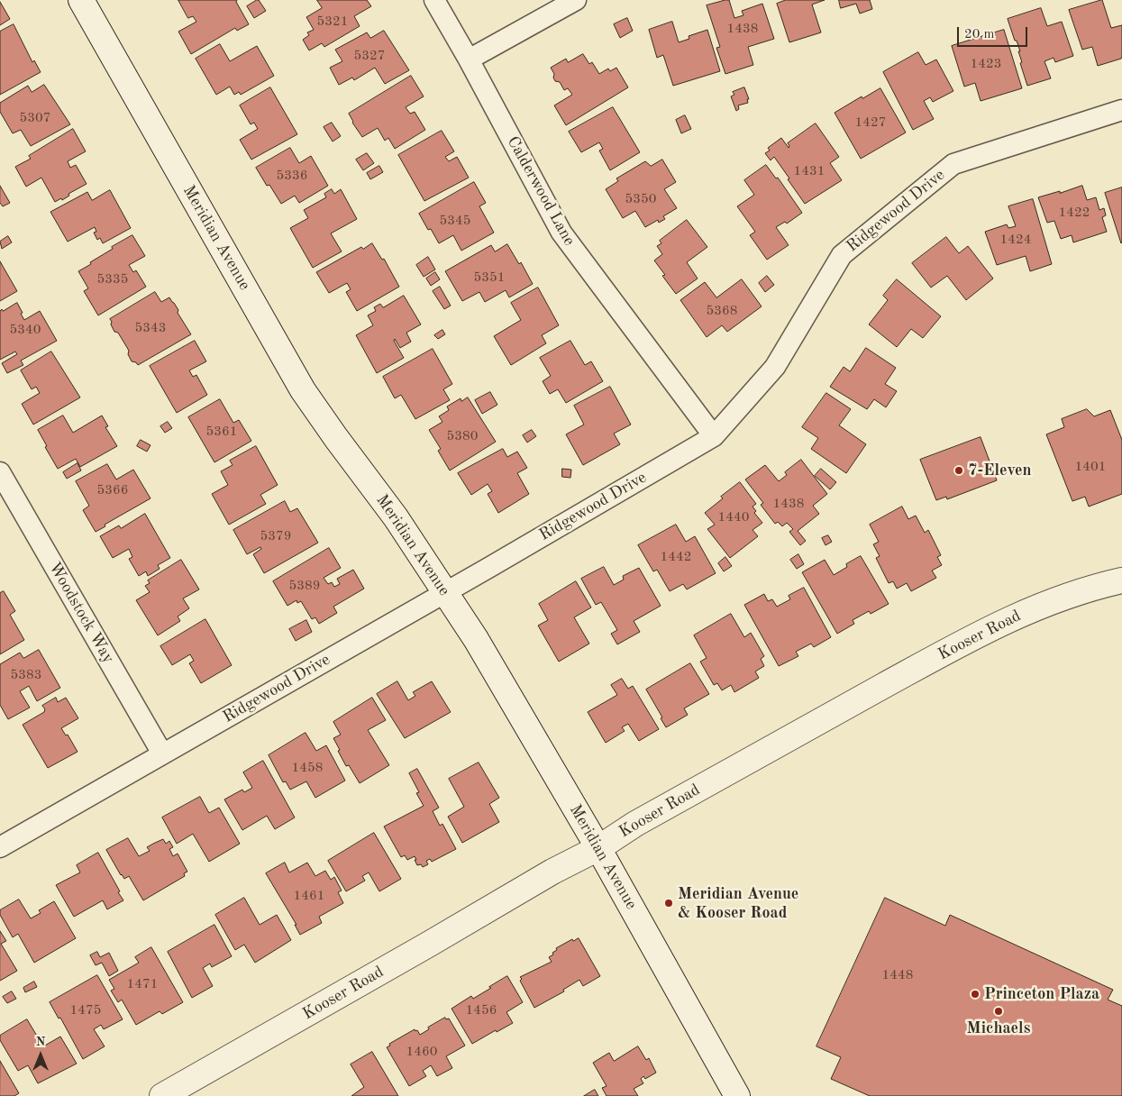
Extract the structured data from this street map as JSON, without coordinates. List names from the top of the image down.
{
  "streets": {
    "main road": ["Meridian Avenue", "Kooser Road"],
    "street": ["Calderwood Lane", "Ridgewood Drive", "Woodstock Way"]
  },
  "crossings": [
    ["Calderwood Lane", "Ridgewood Drive"],
    ["Ridgewood Drive", "Meridian Avenue"],
    ["Ridgewood Drive", "Woodstock Way"],
    ["Meridian Avenue", "Kooser Road"]
  ],
  "places": [
    "7-Eleven",
    "Meridian Avenue & Kooser Road",
    "Princeton Plaza",
    "Michaels"
  ],
  "house_numbers": [
    "5321",
    "1438",
    "5327",
    "1423",
    "5307",
    "1427",
    "1431",
    "5336",
    "5350",
    "1422",
    "5345",
    "1424",
    "5351",
    "5335",
    "5368",
    "5343",
    "5340",
    "5361",
    "5380",
    "1401",
    "5366",
    "1438",
    "1440",
    "5379",
    "1442",
    "5389",
    "5383",
    "1458",
    "1461",
    "1448",
    "1471",
    "1475",
    "1456",
    "1460"
  ],
  "scale_bar": "20 m",
  "north": "top"
}
